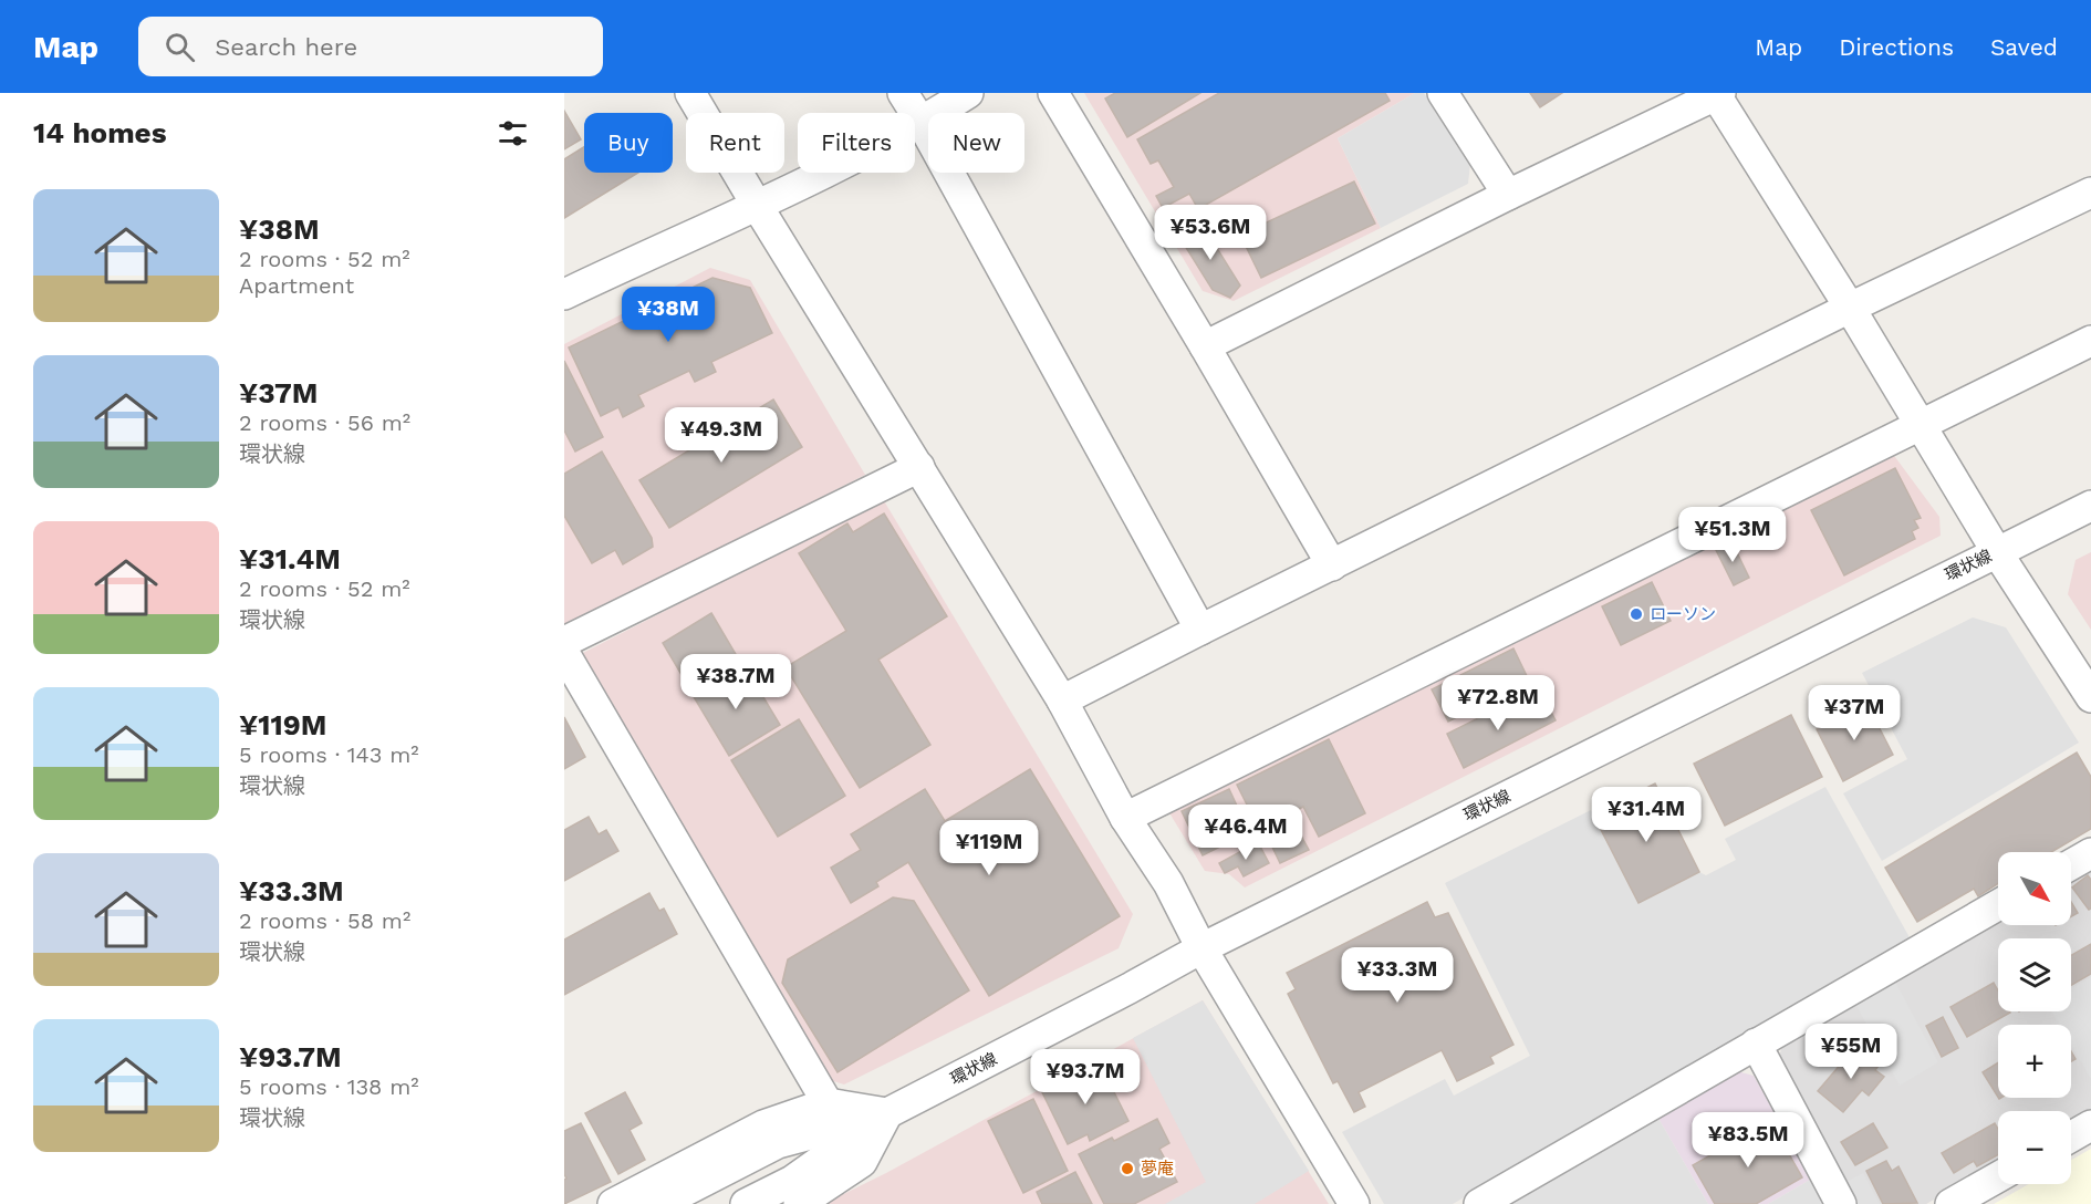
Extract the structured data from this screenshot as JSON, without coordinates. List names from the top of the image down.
{
  "streets": {
    "street": ["環状線"]
  },
  "places": ["ローソン", "夢庵"],
  "north": "bottom right",
  "page": {
    "header": "Map",
    "search": "Search here",
    "nav": ["Map", "Directions", "Saved"],
    "heading": "14 homes",
    "chip": [
      "Buy",
      "Rent",
      "Filters",
      "New"
    ],
    "list": [
      {
        "name": "¥38M",
        "note": "2 rooms · 52 m² · Apartment"
      },
      {
        "name": "¥37M",
        "note": "2 rooms · 56 m² · 環状線"
      },
      {
        "name": "¥31.4M",
        "note": "2 rooms · 52 m² · 環状線"
      },
      {
        "name": "¥119M",
        "note": "5 rooms · 143 m² · 環状線"
      },
      {
        "name": "¥33.3M",
        "note": "2 rooms · 58 m² · 環状線"
      },
      {
        "name": "¥93.7M",
        "note": "5 rooms · 138 m² · 環状線"
      }
    ],
    "price": [
      "¥53.6M",
      "¥38M",
      "¥49.3M",
      "¥51.3M",
      "¥38.7M",
      "¥72.8M",
      "¥37M",
      "¥31.4M",
      "¥46.4M",
      "¥119M",
      "¥33.3M",
      "¥55M",
      "¥93.7M",
      "¥83.5M"
    ],
    "map_buttons": ["+", "−"]
  }
}
